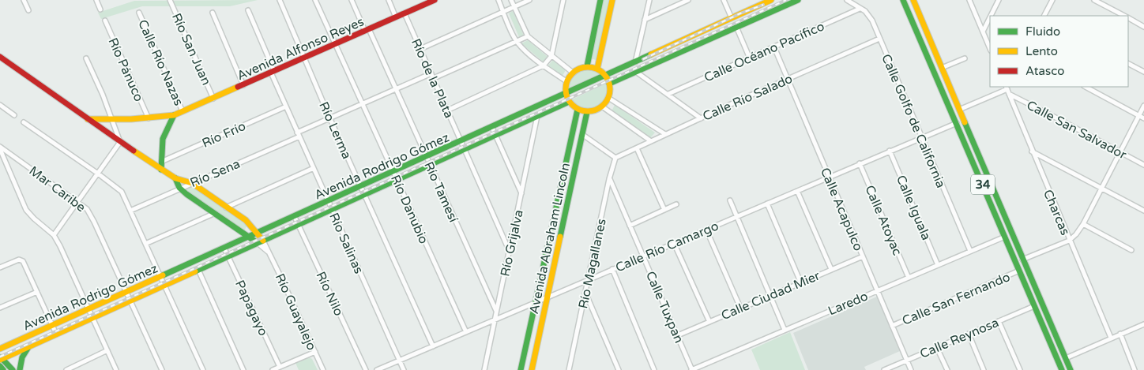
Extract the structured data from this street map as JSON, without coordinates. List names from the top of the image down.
{
  "streets": {
    "main road": [
      "Avenida Alfonso Reyes",
      "Avenida Rodrigo Gómez",
      "34",
      "Avenida Abraham Lincoln"
    ],
    "street": [
      "Río San Juan",
      "Calle Océano Pacífico",
      "Calle Río Nazas",
      "Río Pánuco",
      "Río de la Plata",
      "Calle Río Salado",
      "Calle Golfo de California",
      "Calle San Salvador",
      "Río Lerma",
      "Río Frío",
      "Río Sena",
      "Mar Caribe",
      "Río Tamesí",
      "Calle Iguala",
      "Río Danubio",
      "Calle Acapulco",
      "Charcas",
      "Calle Atoyac",
      "Río Salinas",
      "Río Grijalva",
      "Calle Río Camargo",
      "Río Magallanes",
      "Río Nilo",
      "Calle Ciudad Mier",
      "Calle San Fernando",
      "Laredo",
      "Calle Tuxpan",
      "Papagayo",
      "Río Guayalejo",
      "Calle Reynosa"
    ]
  },
  "crossings": [
    ["Avenida Alfonso Reyes", "Río San Juan"],
    ["Avenida Alfonso Reyes", "Calle Río Nazas"],
    ["Avenida Alfonso Reyes", "Río Pánuco"],
    ["Avenida Alfonso Reyes", "Río de la Plata"],
    ["Avenida Alfonso Reyes", "Río Lerma"],
    ["Avenida Alfonso Reyes", "Río Tamesí"],
    ["Avenida Alfonso Reyes", "Río Danubio"],
    ["Avenida Alfonso Reyes", "Río Salinas"],
    ["Calle Océano Pacífico", "Calle Golfo de California"],
    ["Calle Océano Pacífico", "Calle Acapulco"],
    ["Río de la Plata", "Avenida Rodrigo Gómez"],
    ["Río de la Plata", "Río Sena"],
    ["Río de la Plata", "Río Grijalva"],
    ["Calle Río Salado", "Calle Golfo de California"],
    ["Calle Río Salado", "Calle Acapulco"],
    ["Calle Río Salado", "Río Magallanes"],
    ["Calle Golfo de California", "Calle Río Camargo"],
    ["Calle Golfo de California", "Laredo"],
    ["Calle San Salvador", "Charcas"],
    ["Río Lerma", "Avenida Rodrigo Gómez"],
    ["Río Lerma", "Río Sena"],
    ["Río Lerma", "Calle Río Camargo"],
    ["Río Frío", "Río Salinas"],
    ["Avenida Rodrigo Gómez", "Mar Caribe"],
    ["Avenida Rodrigo Gómez", "Río Tamesí"],
    ["Avenida Rodrigo Gómez", "Río Danubio"],
    ["Avenida Rodrigo Gómez", "Río Salinas"],
    ["Avenida Rodrigo Gómez", "Río Grijalva"],
    ["Avenida Rodrigo Gómez", "Río Nilo"],
    ["Avenida Rodrigo Gómez", "Papagayo"],
    ["Avenida Rodrigo Gómez", "Río Guayalejo"],
    ["Río Sena", "Río Tamesí"],
    ["Río Sena", "Río Danubio"],
    ["Río Sena", "Río Salinas"],
    ["34", "Calle Río Camargo"],
    ["34", "Calle San Fernando"],
    ["34", "Laredo"],
    ["34", "Calle Reynosa"],
    ["Río Tamesí", "Río Grijalva"],
    ["Calle Iguala", "Calle Río Camargo"],
    ["Calle Iguala", "Laredo"],
    ["Río Danubio", "Calle Río Camargo"],
    ["Calle Acapulco", "Calle Río Camargo"],
    ["Calle Acapulco", "Calle Ciudad Mier"],
    ["Calle Acapulco", "Calle San Fernando"],
    ["Calle Acapulco", "Laredo"],
    ["Calle Acapulco", "Calle Reynosa"],
    ["Calle Atoyac", "Calle Río Camargo"],
    ["Calle Atoyac", "Laredo"],
    ["Avenida Abraham Lincoln", "Calle Río Camargo"],
    ["Río Salinas", "Calle Río Camargo"],
    ["Río Grijalva", "Calle Río Camargo"],
    ["Calle Río Camargo", "Río Magallanes"],
    ["Calle Río Camargo", "Calle Tuxpan"],
    ["Río Magallanes", "Calle Tuxpan"],
    ["Calle Ciudad Mier", "Calle Tuxpan"],
    ["Laredo", "Calle Tuxpan"]
  ],
  "legend": ["Fluido", "Lento", "Atasco"]
}
